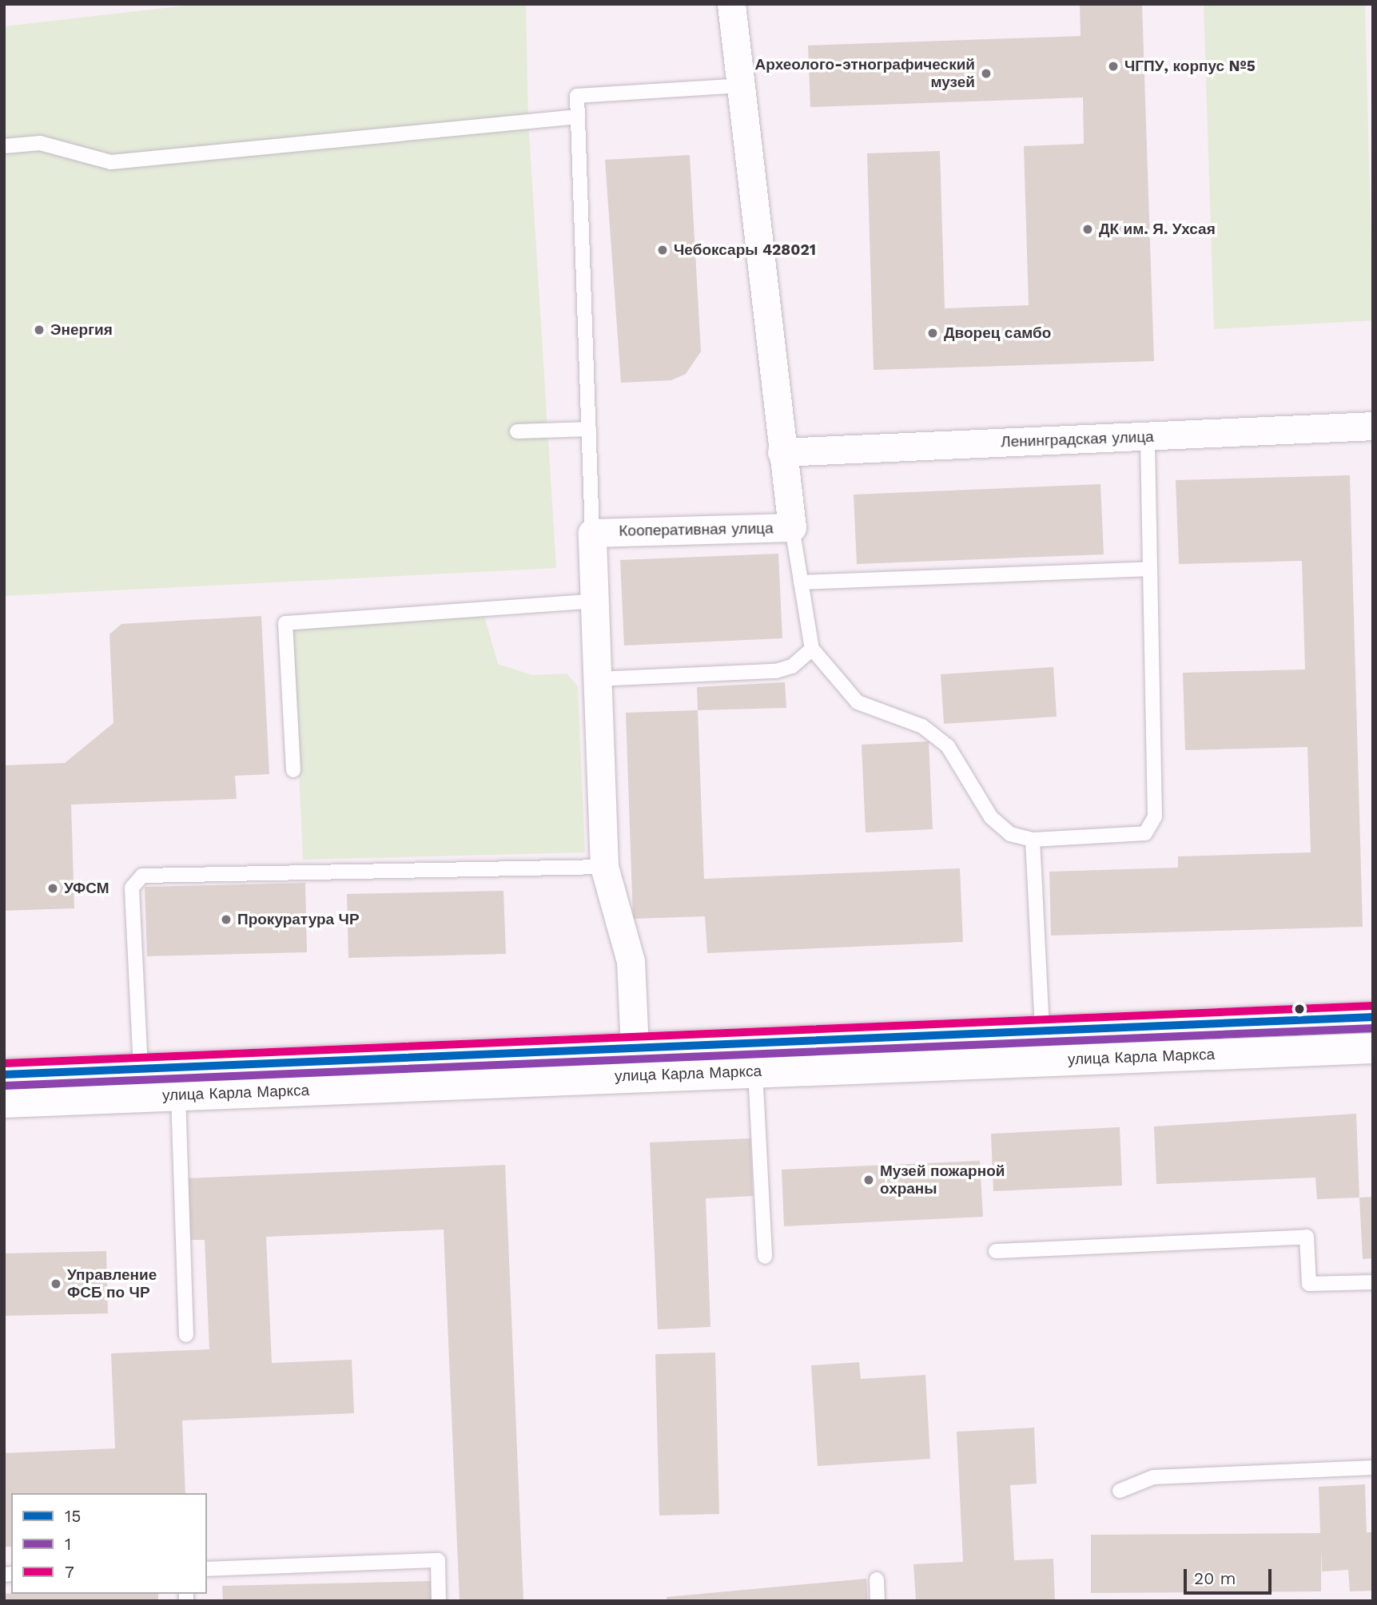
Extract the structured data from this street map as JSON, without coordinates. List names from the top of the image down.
{
  "streets": {
    "main road": ["улица Карла Маркса"],
    "street": ["Ленинградская улица", "Кооперативная улица"]
  },
  "crossings": [
    ["Ленинградская улица", "Кооперативная улица"]
  ],
  "places": [
    "ЧГПУ, корпус №5",
    "Археолого-этнографический музей",
    "ДК им. Я. Ухсая",
    "Чебоксары 428021",
    "Энергия",
    "Дворец самбо",
    "УФСМ",
    "Прокуратура ЧР",
    "Музей пожарной охраны",
    "Управление ФСБ по ЧР"
  ],
  "lines": ["transit line 7", "transit line 15", "transit line 1"],
  "legend": ["15", "1", "7"],
  "scale_bar": "20 m"
}
